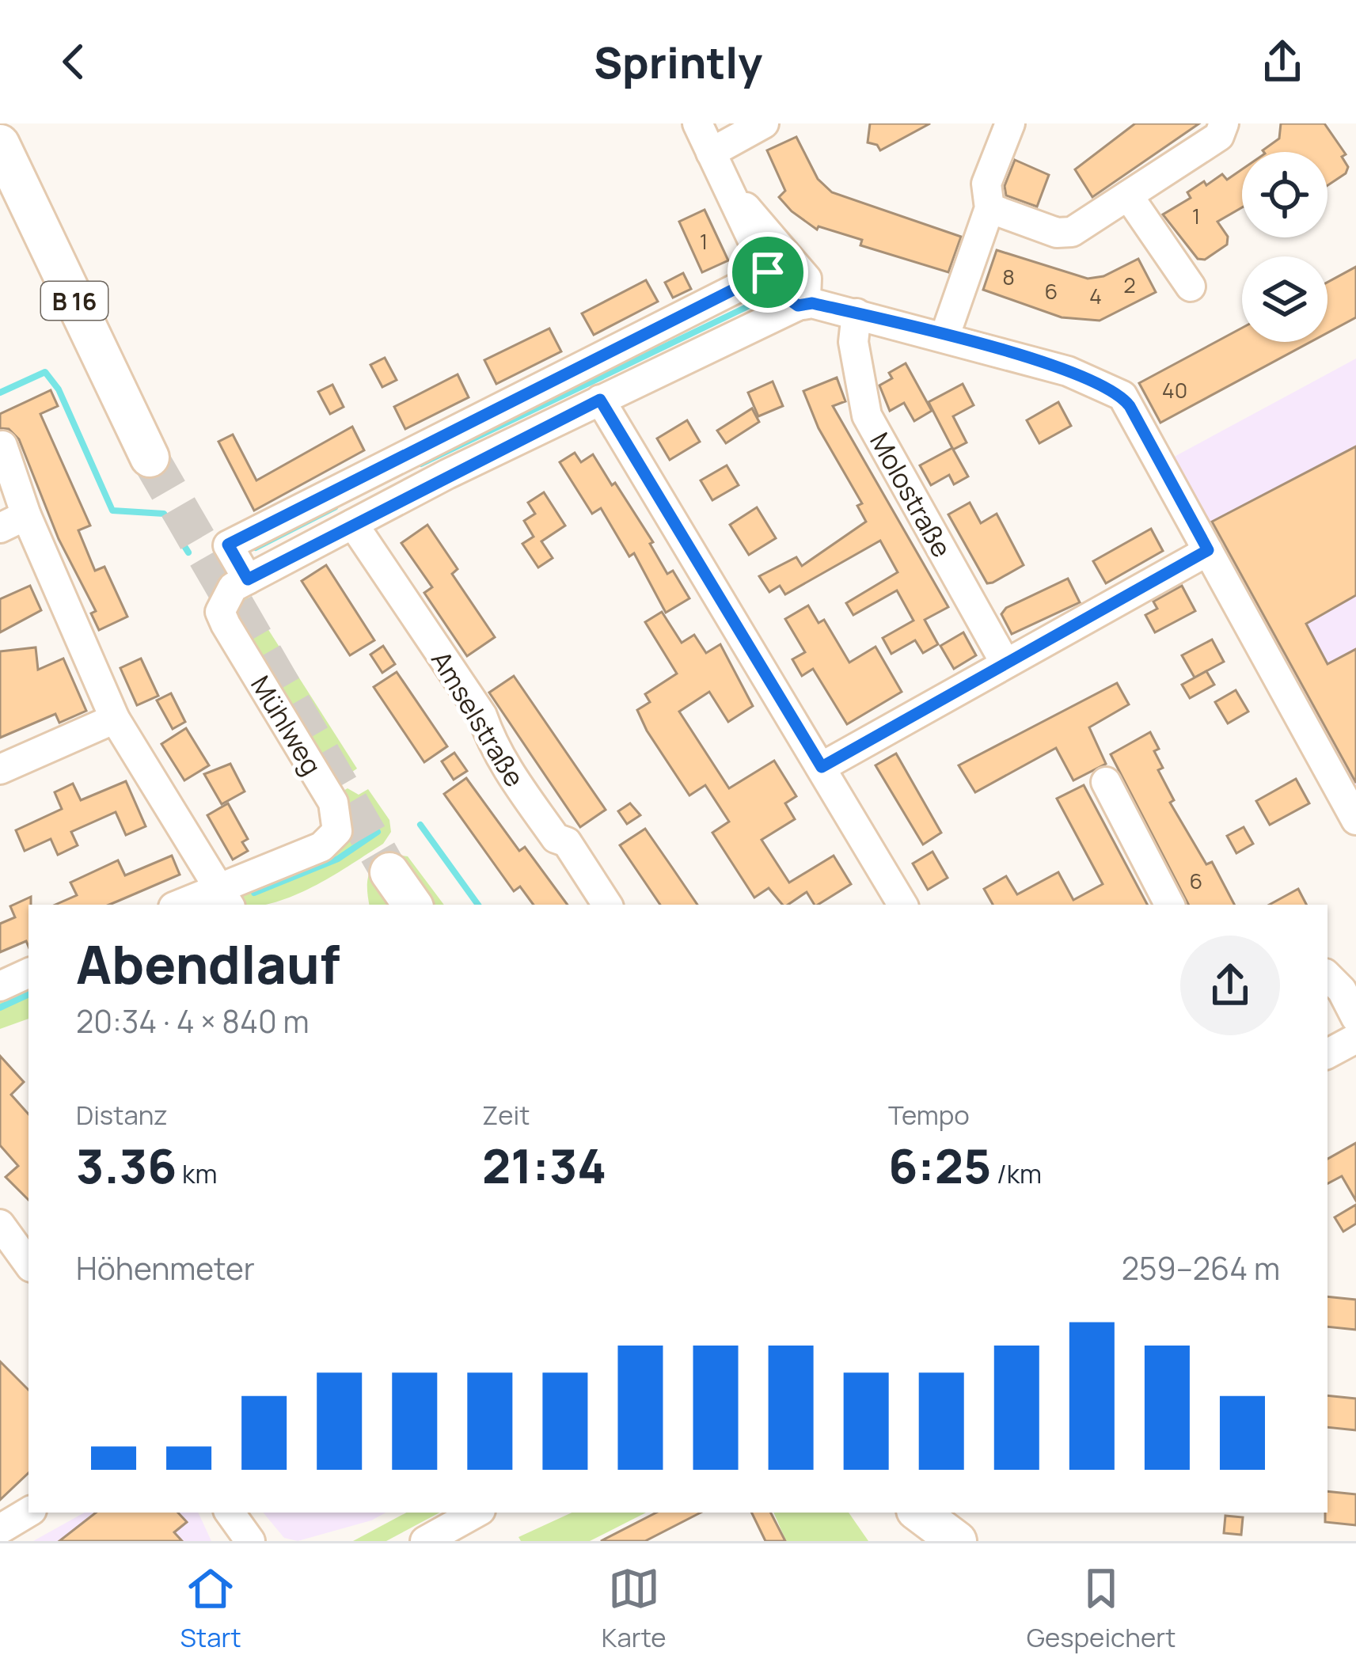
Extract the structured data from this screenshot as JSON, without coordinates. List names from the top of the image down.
{
  "streets": {
    "main road": ["B 16"],
    "street": ["Molostraße", "Amselstraße", "Mühlweg"]
  },
  "house_numbers": [
    "1",
    "1",
    "8",
    "2",
    "6",
    "4",
    "40",
    "6"
  ],
  "page": {
    "header": "Sprintly",
    "heading": ["Abendlauf", "20:34 · 4 × 840 m"],
    "stats": [
      ["Distanz", "3.36 km"],
      ["Zeit", "21:34"],
      ["Tempo", "6:25 /km"]
    ],
    "chart": ["Höhenmeter", "259–264 m"],
    "tabs": ["Start", "Karte", "Gespeichert"]
  }
}
